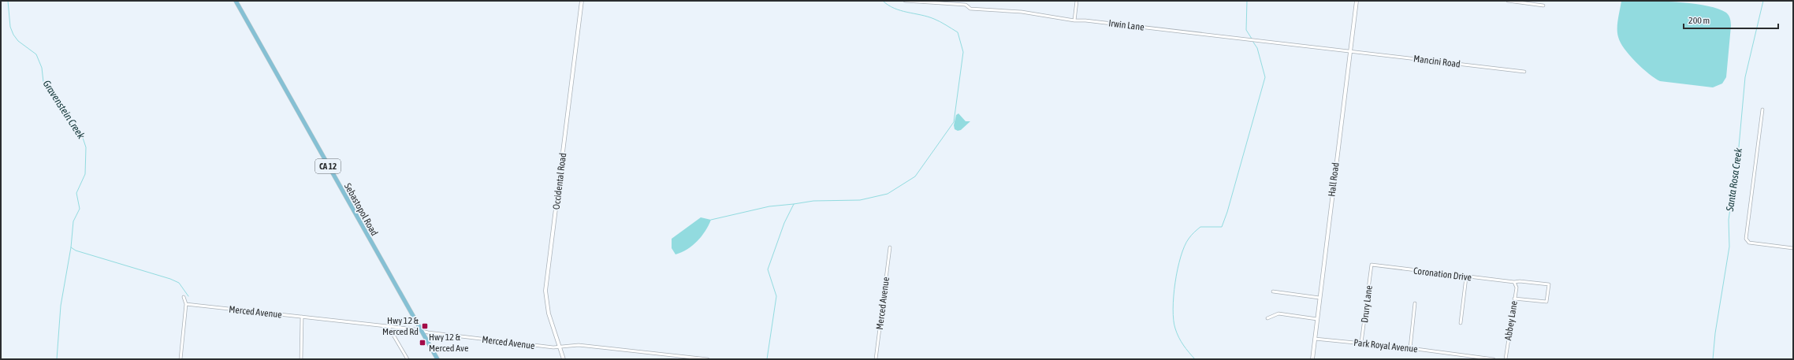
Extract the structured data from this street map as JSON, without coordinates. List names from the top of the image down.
{
  "streets": {
    "main road": ["CA 12", "Sebastopol Road"],
    "street": [
      "Irwin Lane",
      "Mancini Road",
      "Hall Road",
      "Occidental Road",
      "Coronation Drive",
      "Merced Avenue",
      "Drury Lane",
      "Abbey Lane",
      "Park Royal Avenue"
    ]
  },
  "crossings": [
    ["Irwin Lane", "Mancini Road"],
    ["Irwin Lane", "Hall Road"],
    ["Mancini Road", "Hall Road"],
    ["Hall Road", "Park Royal Avenue"],
    ["Occidental Road", "Merced Avenue"],
    ["Sebastopol Road", "Merced Avenue"],
    ["Coronation Drive", "Drury Lane"],
    ["Coronation Drive", "Abbey Lane"],
    ["Drury Lane", "Park Royal Avenue"]
  ],
  "water": ["Gravenstein Creek", "Santa Rosa Creek"],
  "places": {
    "transit": ["Hwy 12 & Merced Rd", "Hwy 12 & Merced Ave"]
  },
  "scale_bar": "200 m"
}
